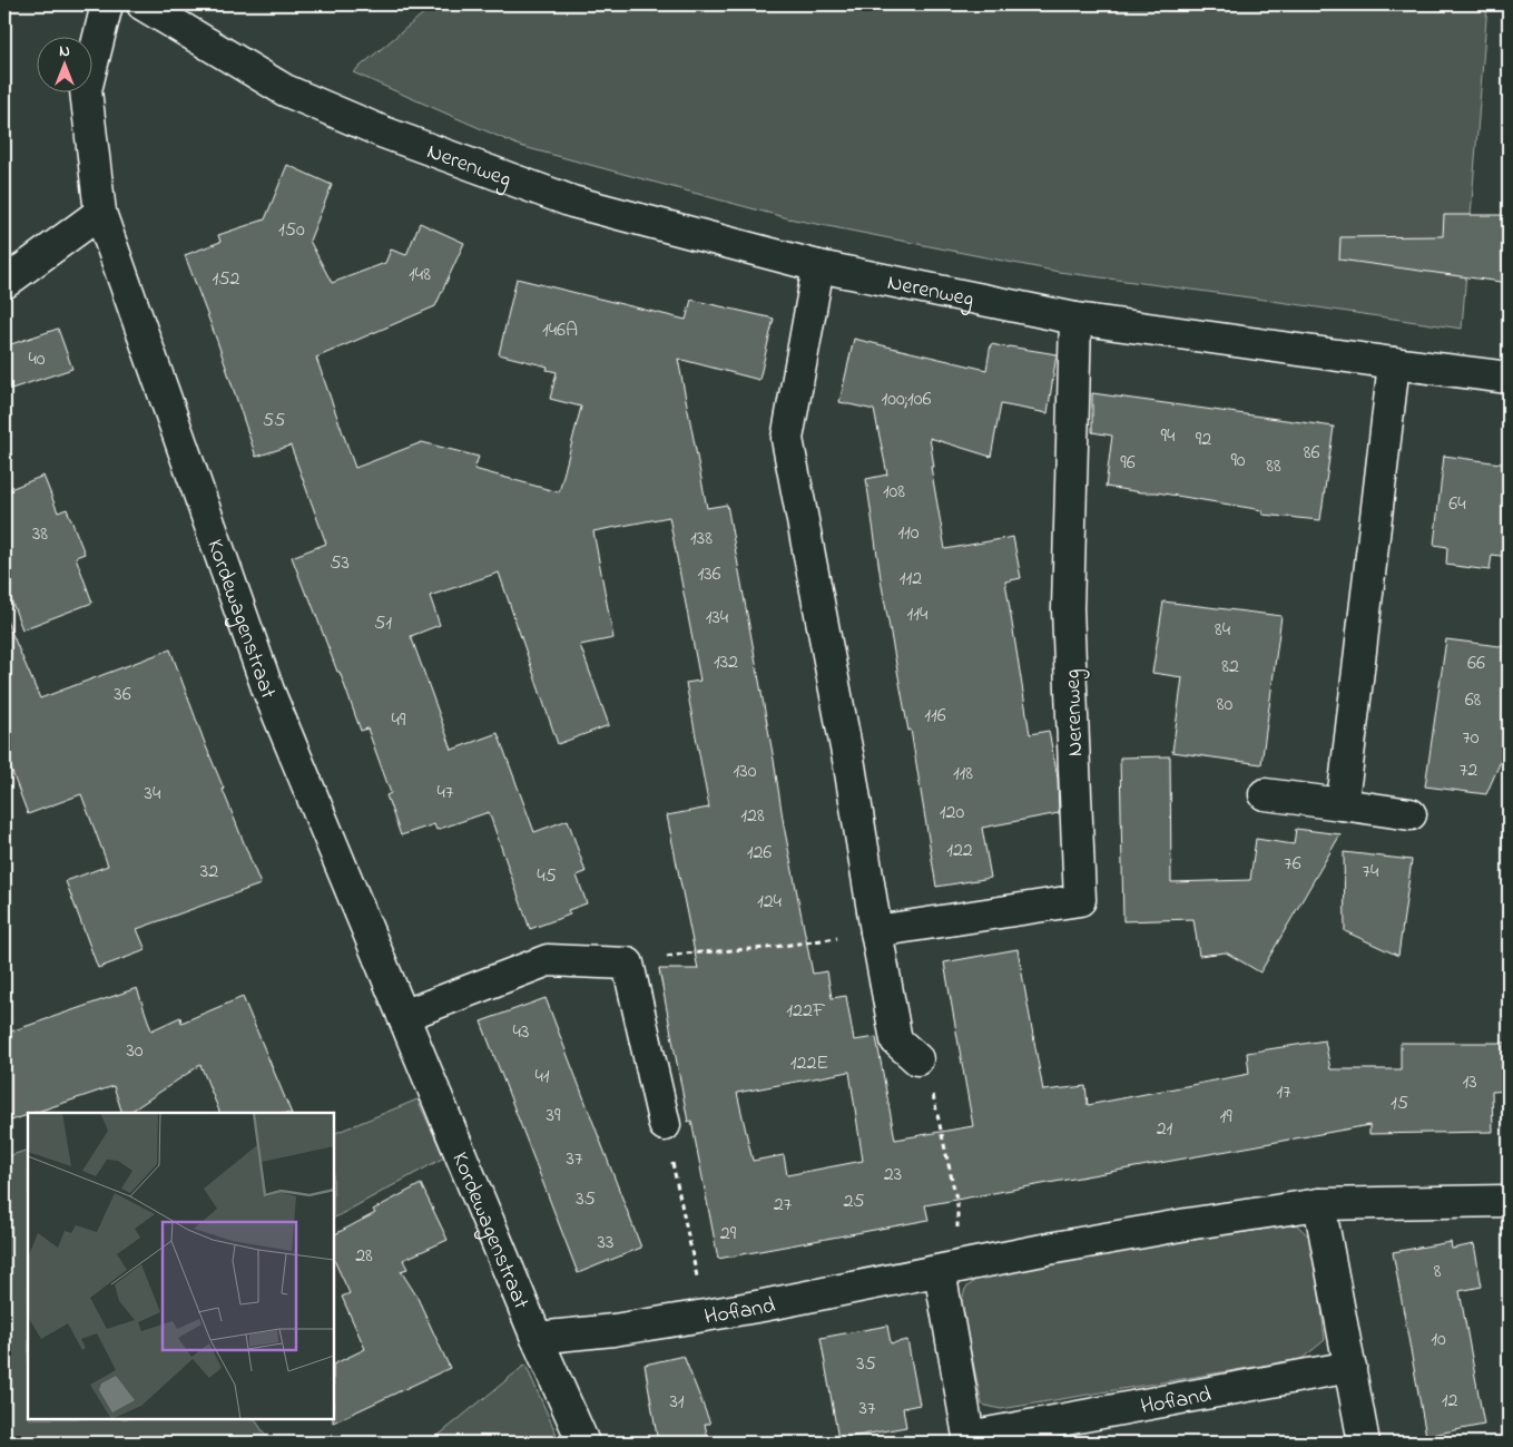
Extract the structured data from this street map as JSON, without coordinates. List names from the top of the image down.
{
  "streets": {
    "street": ["Nerenweg", "Kordewagenstraat", "Hofland"]
  },
  "crossings": [
    ["Kordewagenstraat", "Hofland"]
  ],
  "house_numbers": [
    "150",
    "148",
    "152",
    "146A",
    "40",
    "100;106",
    "55",
    "94",
    "92",
    "86",
    "90",
    "96",
    "88",
    "108",
    "64",
    "110",
    "38",
    "138",
    "53",
    "136",
    "112",
    "114",
    "134",
    "51",
    "84",
    "132",
    "66",
    "82",
    "36",
    "68",
    "80",
    "116",
    "49",
    "70",
    "72",
    "130",
    "118",
    "47",
    "34",
    "120",
    "128",
    "122",
    "126",
    "76",
    "32",
    "74",
    "45",
    "124",
    "122F",
    "43",
    "30",
    "122E",
    "41",
    "13",
    "17",
    "15",
    "39",
    "19",
    "21",
    "37",
    "23",
    "35",
    "25",
    "27",
    "29",
    "33",
    "28",
    "8",
    "10",
    "35",
    "12",
    "31",
    "37"
  ],
  "north": "top"
}
